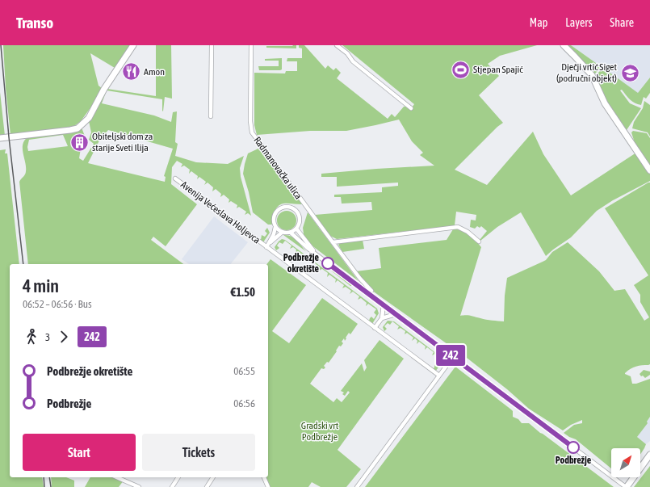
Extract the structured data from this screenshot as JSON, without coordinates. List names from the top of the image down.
{
  "streets": {
    "street": ["Radmanovačka ulica", "Avenija Većeslava Holjevca"]
  },
  "parks": ["Gradski vrt Podbrežje"],
  "places": {
    "sports": ["Stjepan Spajić"],
    "restaurant": ["Amon"],
    "school or university": ["Dječji vrtić Siget (područni objekt)"],
    "building": ["Obiteljski dom za starije Sveti Ilija"],
    "other": ["Podbrežje okretište", "Podbrežje"]
  },
  "lines": ["bus line 242"],
  "north": "top right",
  "page": {
    "header": "Transo",
    "nav": ["Map", "Layers", "Share"],
    "on_map": "242",
    "heading": ["4 min", "06:52 – 06:56 · Bus", "€1.50"],
    "legs": ["3", "242"],
    "list": [
      {
        "name": "Podbrežje okretište",
        "value": "06:55"
      },
      {
        "name": "Podbrežje",
        "value": "06:56"
      }
    ],
    "buttons": ["Start", "Tickets"]
  }
}
